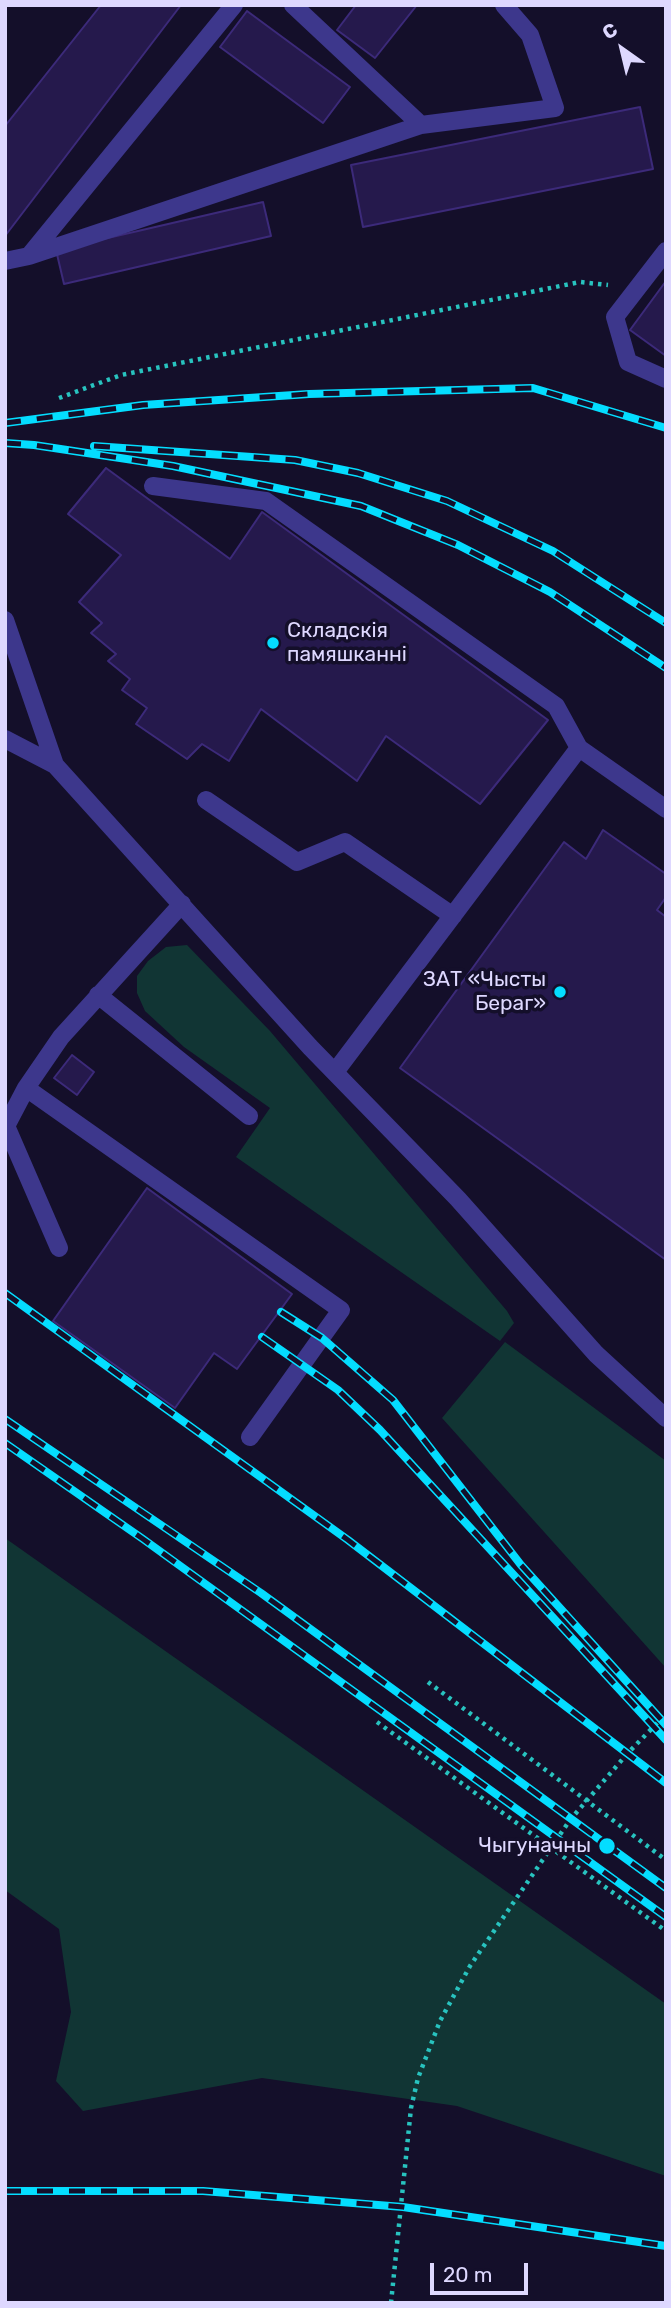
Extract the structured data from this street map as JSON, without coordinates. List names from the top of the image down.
{
  "places": ["Складскія памяшканні", "ЗАТ «Чысты Бераг»", "Чыгуначны"],
  "scale_bar": "20 m",
  "north": "top left"
}
